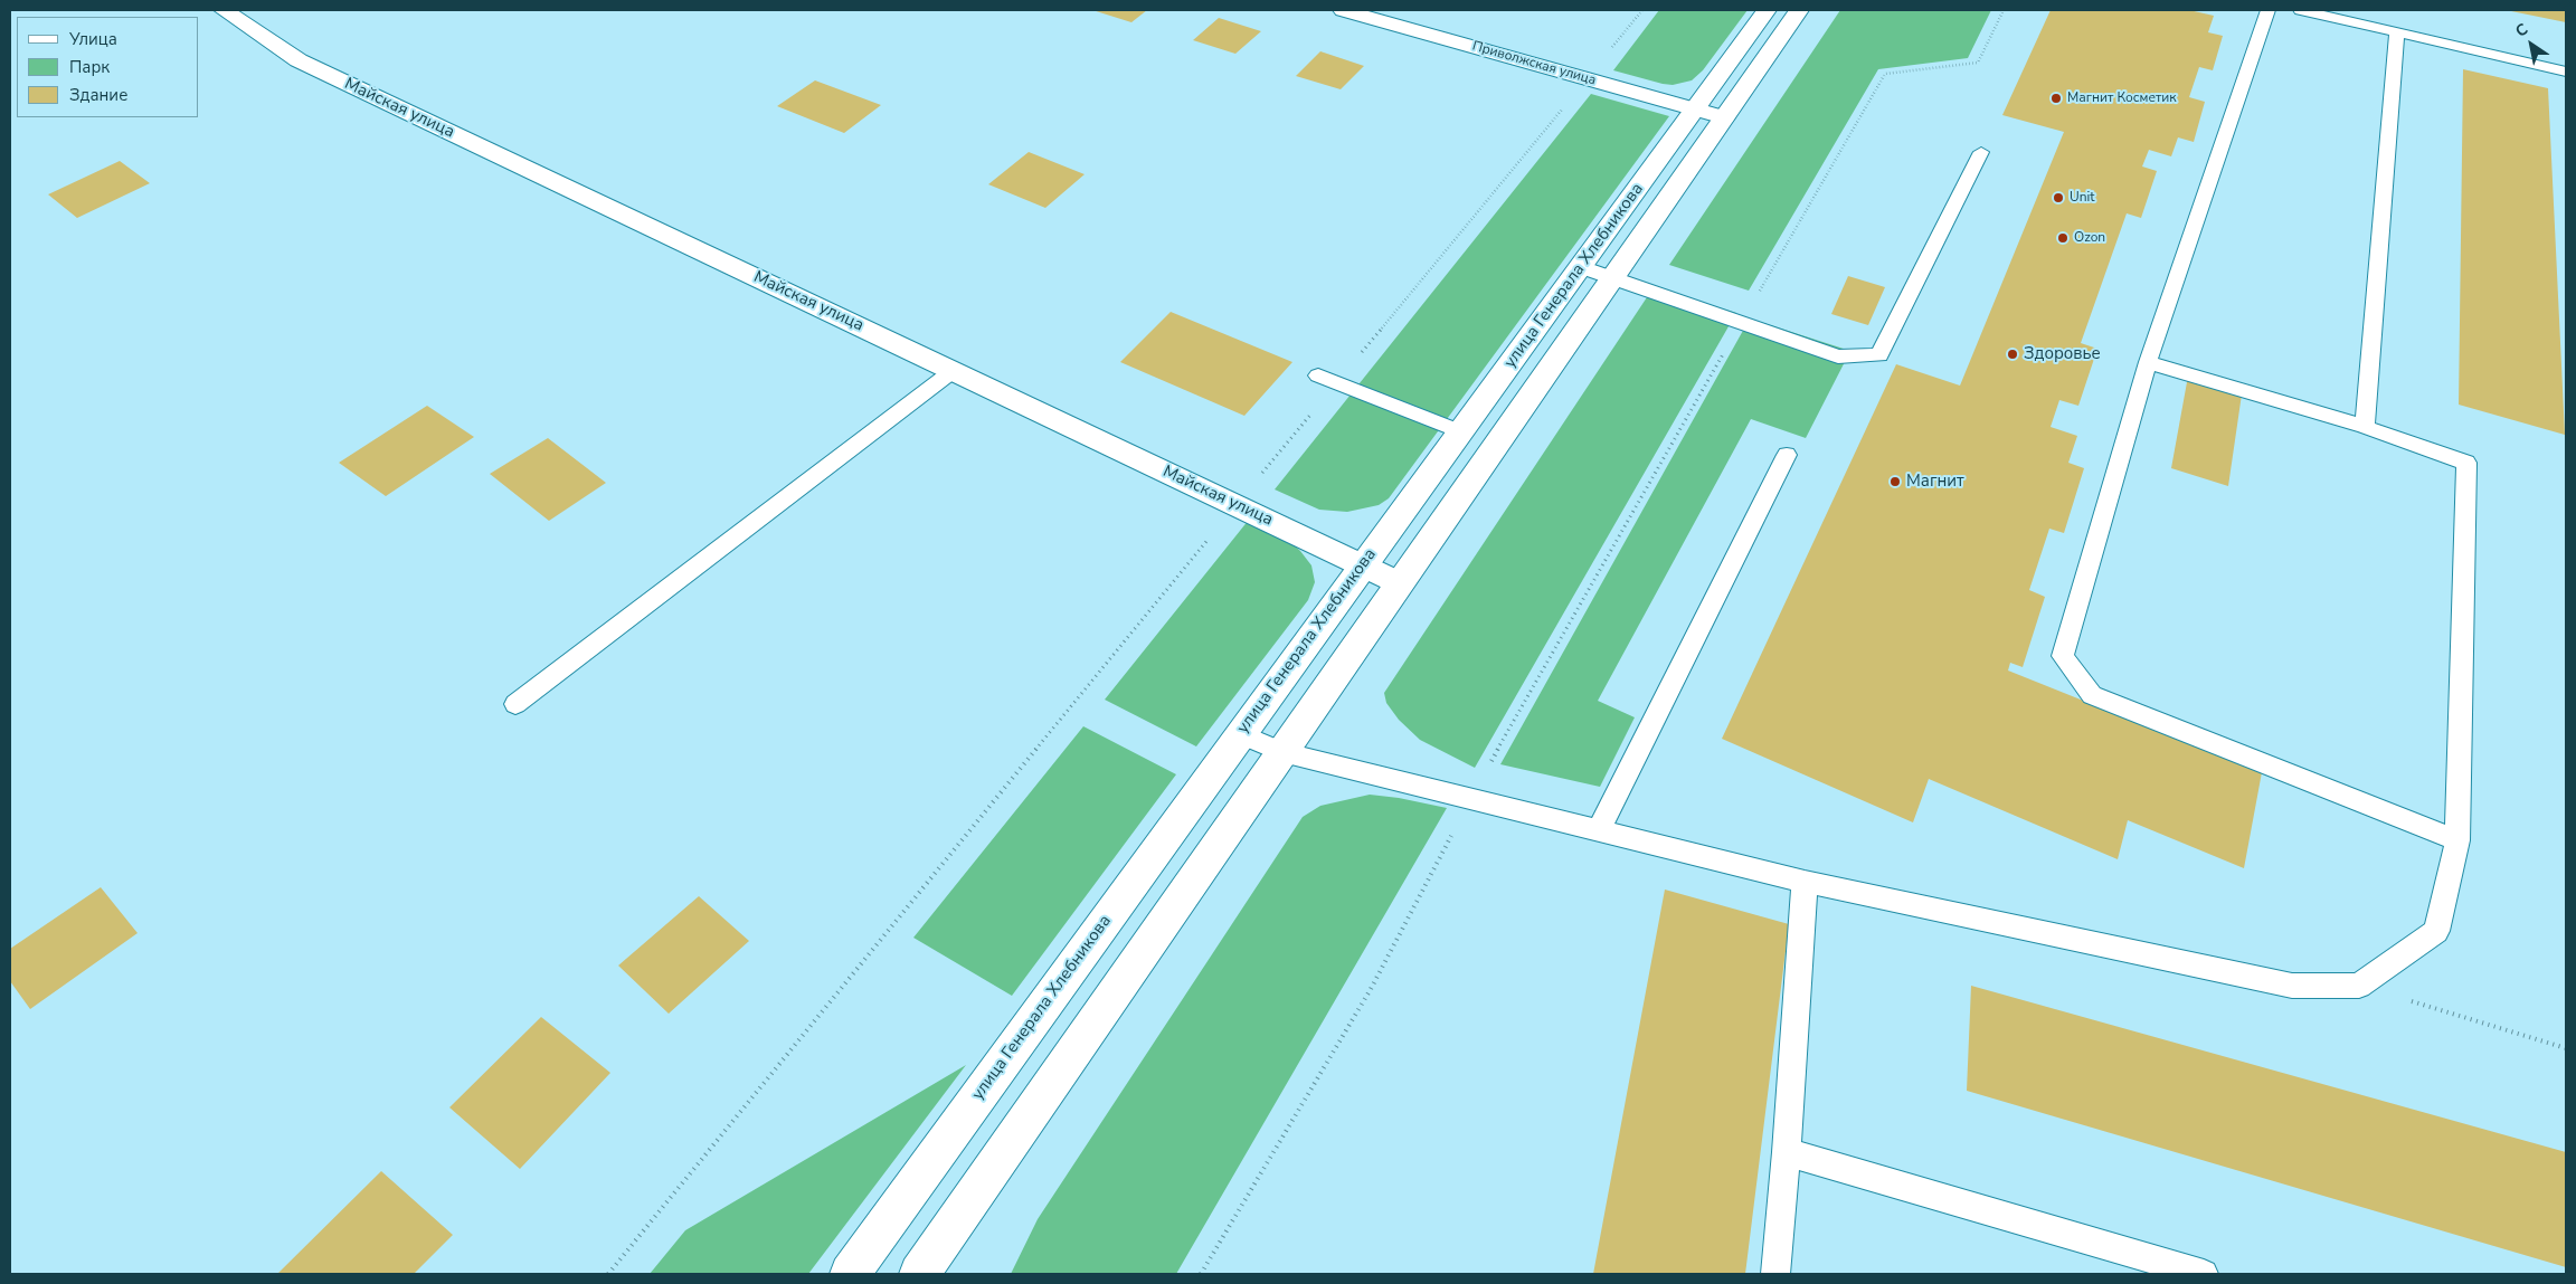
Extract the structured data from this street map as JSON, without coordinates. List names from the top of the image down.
{
  "streets": {
    "street": ["Приволжская улица", "Майская улица", "улица Генерала Хлебникова"]
  },
  "crossings": [
    ["Приволжская улица", "улица Генерала Хлебникова"],
    ["Майская улица", "улица Генерала Хлебникова"]
  ],
  "places": [
    "Магнит Косметик",
    "Unit",
    "Ozon",
    "Здоровье",
    "Магнит"
  ],
  "legend": ["Улица", "Парк", "Здание"],
  "north": "top left"
}
